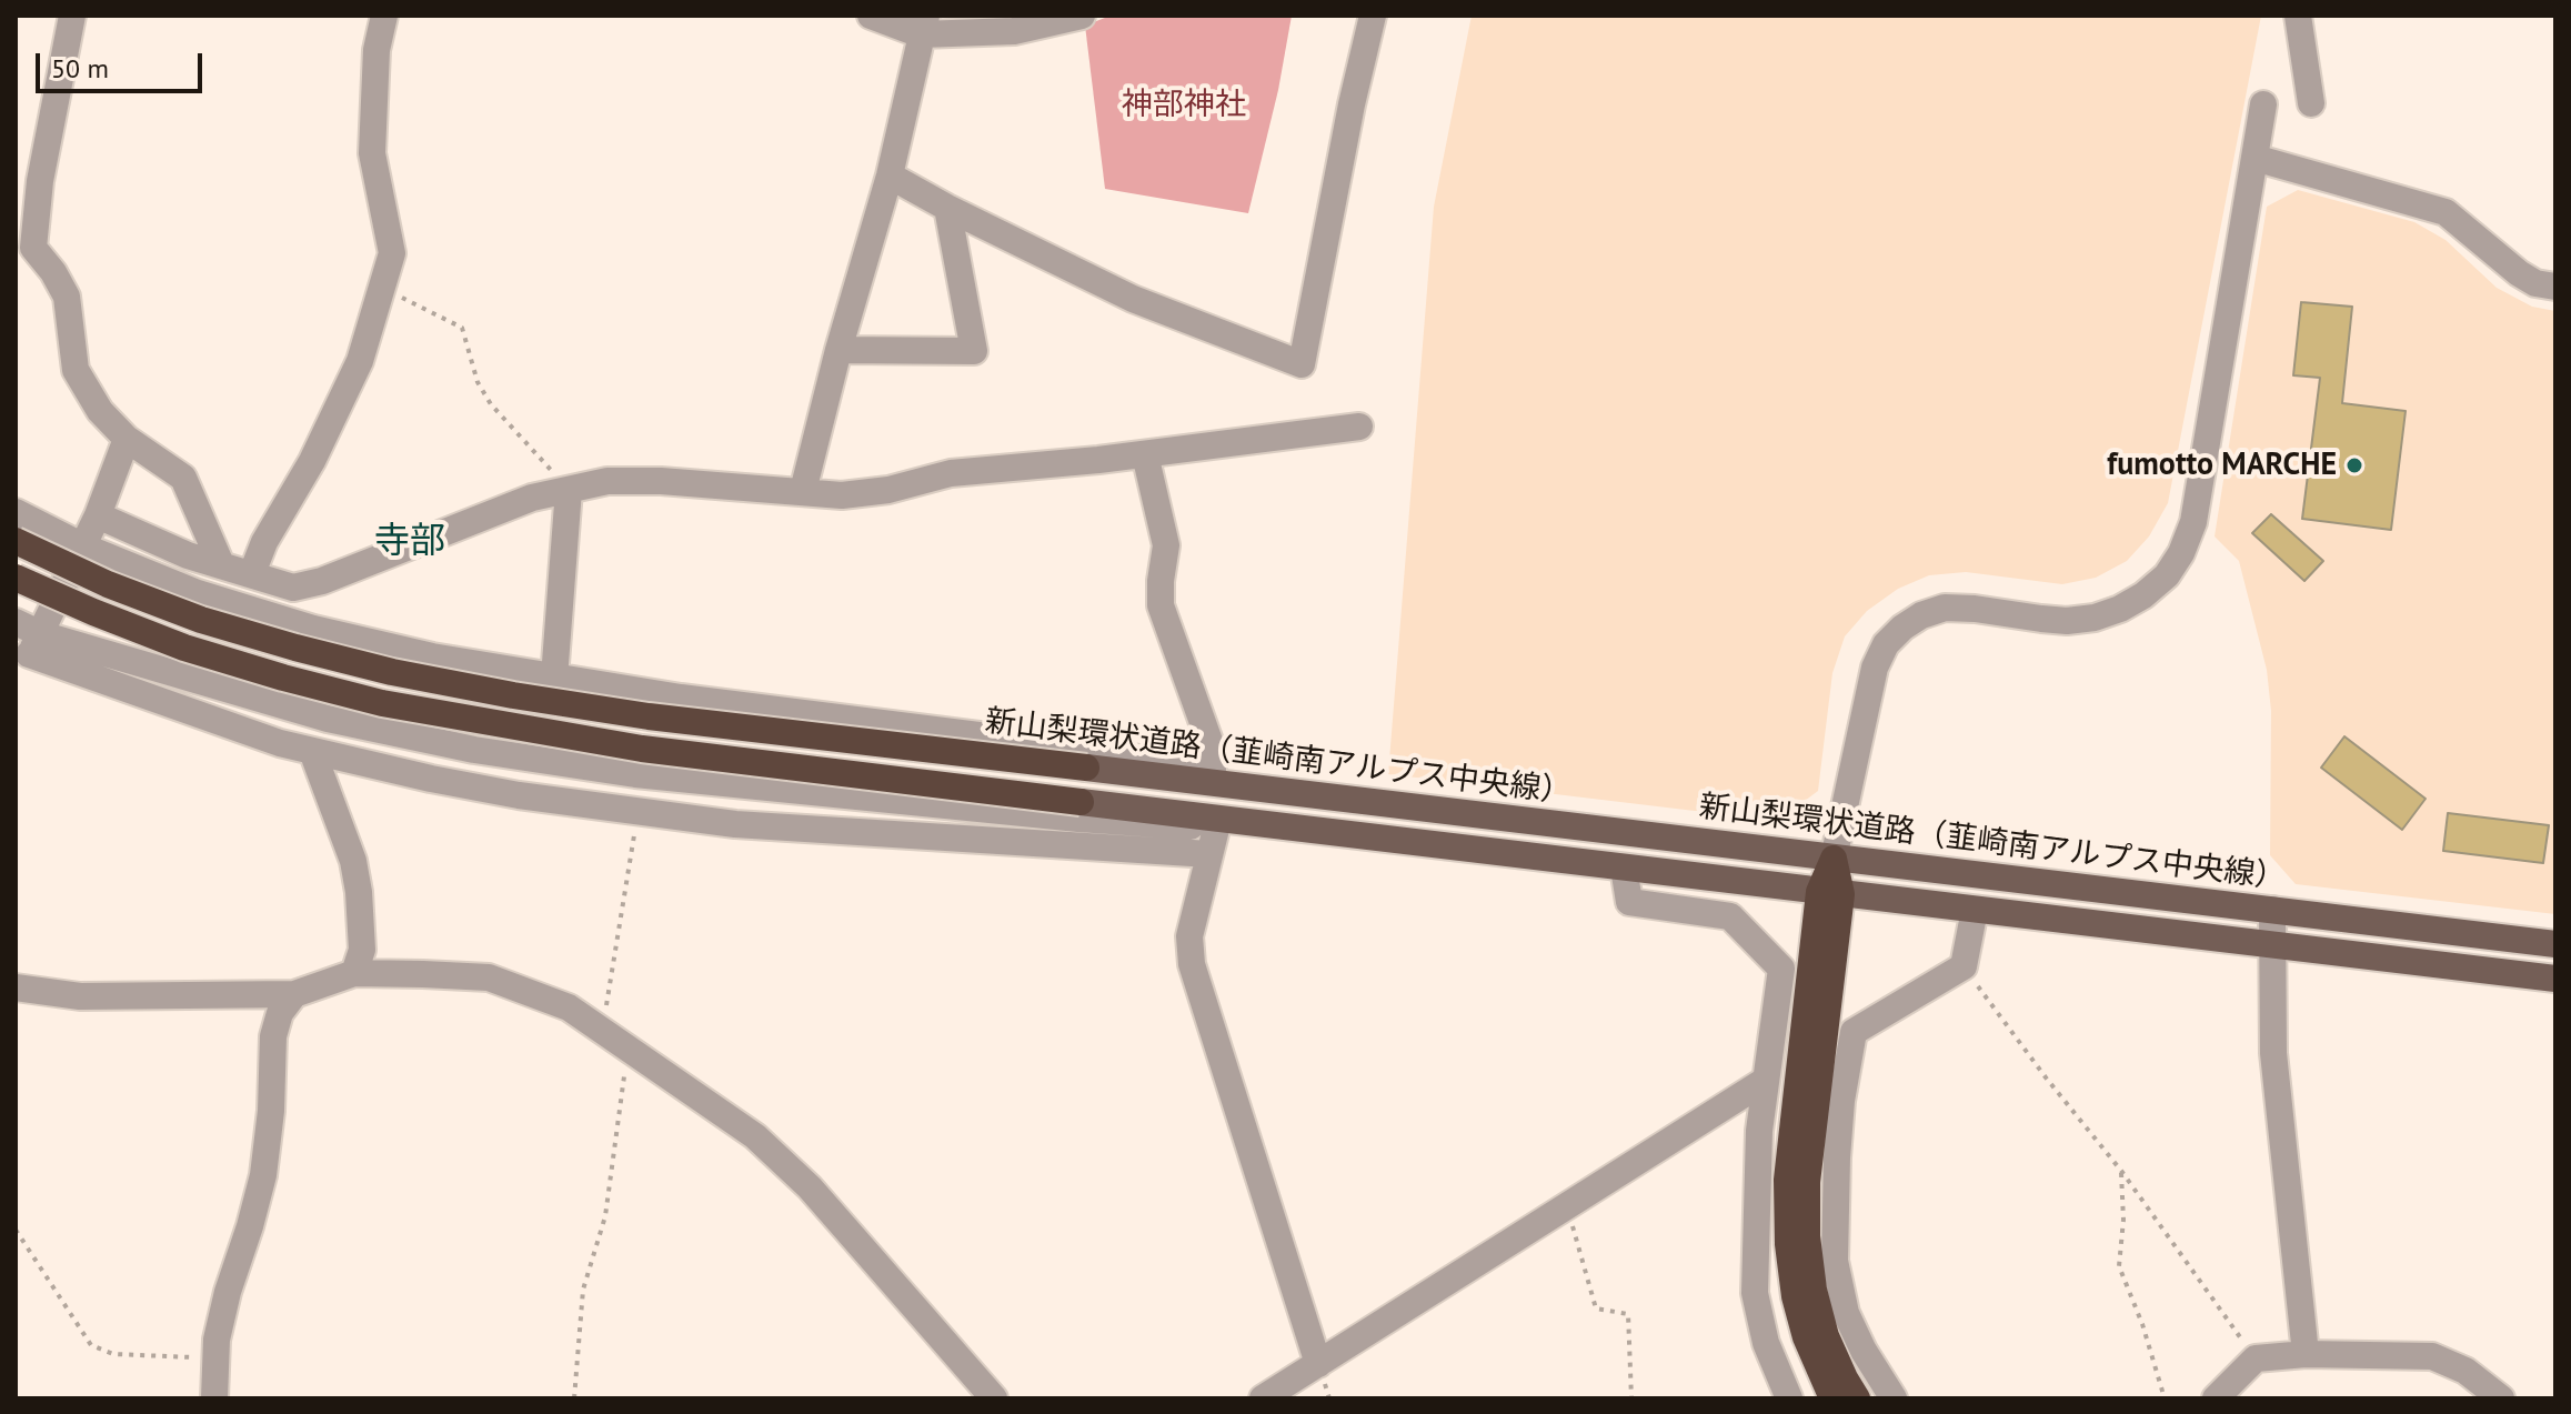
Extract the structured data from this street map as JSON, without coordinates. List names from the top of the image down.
{
  "streets": {
    "highway": ["新山梨環状道路（韮崎南アルプス中央線）"]
  },
  "districts": ["寺部"],
  "parks": ["神部神社"],
  "places": ["fumotto MARCHE"],
  "scale_bar": "50 m"
}
